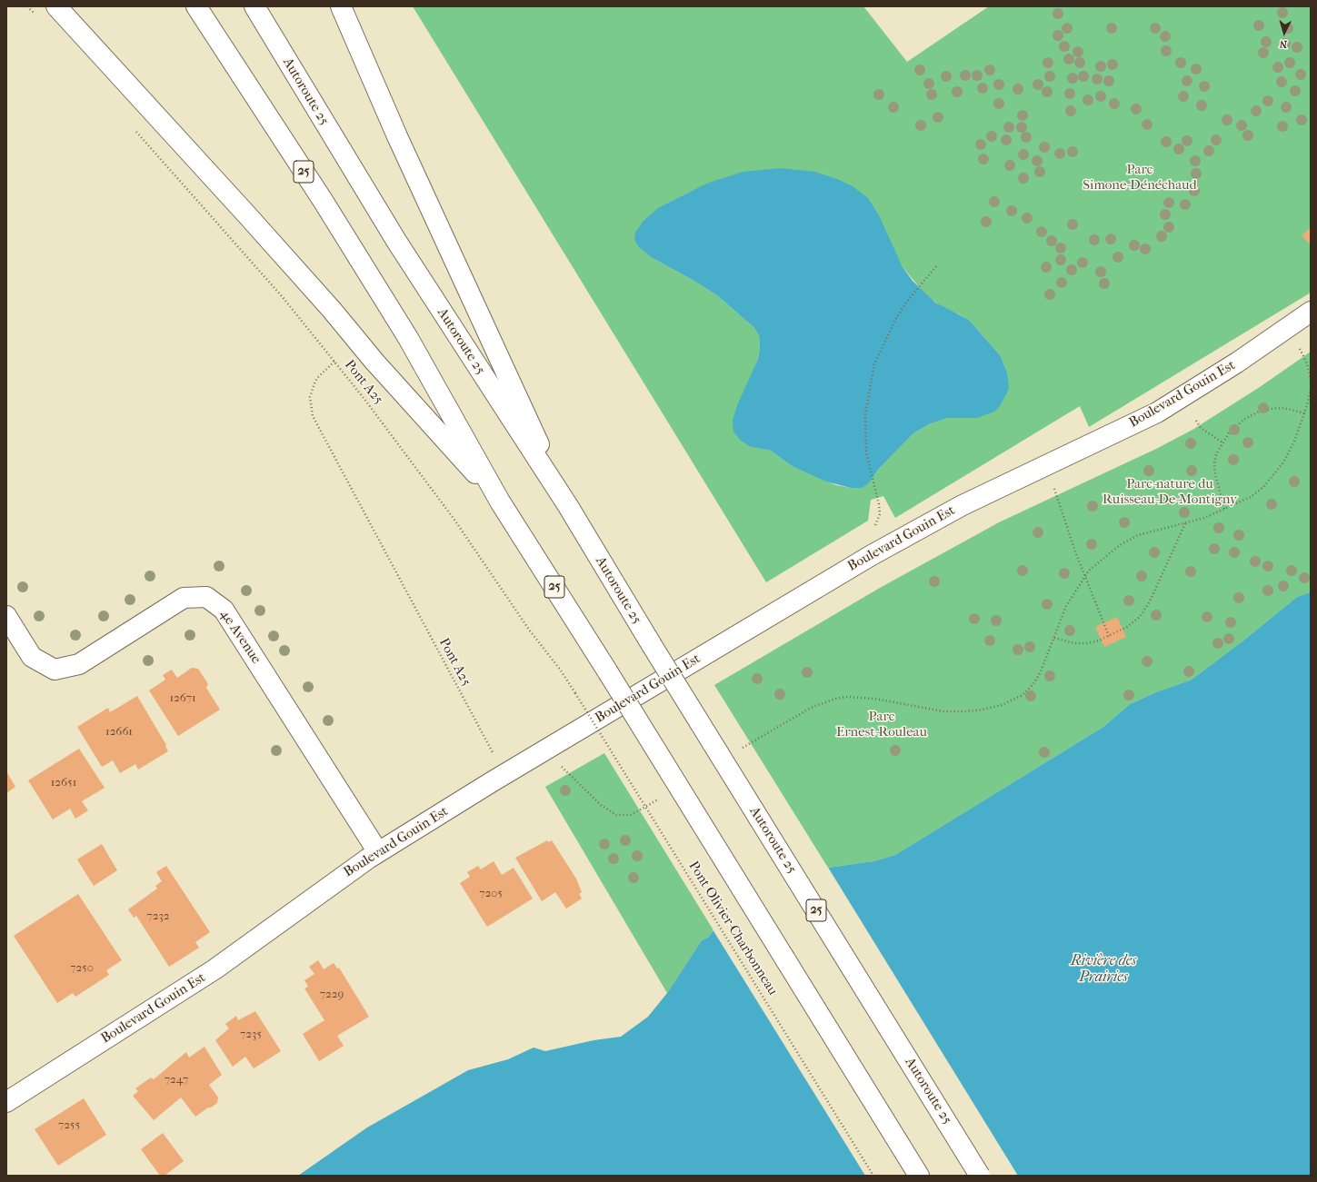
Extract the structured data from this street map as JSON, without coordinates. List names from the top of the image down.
{
  "streets": {
    "main road": [
      "Autoroute 25",
      "25",
      "Boulevard Gouin Est",
      "4e Avenue"
    ],
    "path": ["Pont A25", "Pont Olivier-Charbonneau"]
  },
  "crossings": [
    ["Pont A25", "Pont Olivier-Charbonneau"],
    ["Boulevard Gouin Est", "4e Avenue"]
  ],
  "water": ["Rivière des Prairies"],
  "parks": ["Parc Simone-Dénéchaud", "Parc-nature du Ruisseau-De-Montigny", "Parc Ernest-Rouleau"],
  "house_numbers": [
    "12671",
    "12661",
    "12651",
    "7205",
    "7232",
    "7250",
    "7229",
    "7235",
    "7247",
    "7255"
  ],
  "north": "bottom"
}
